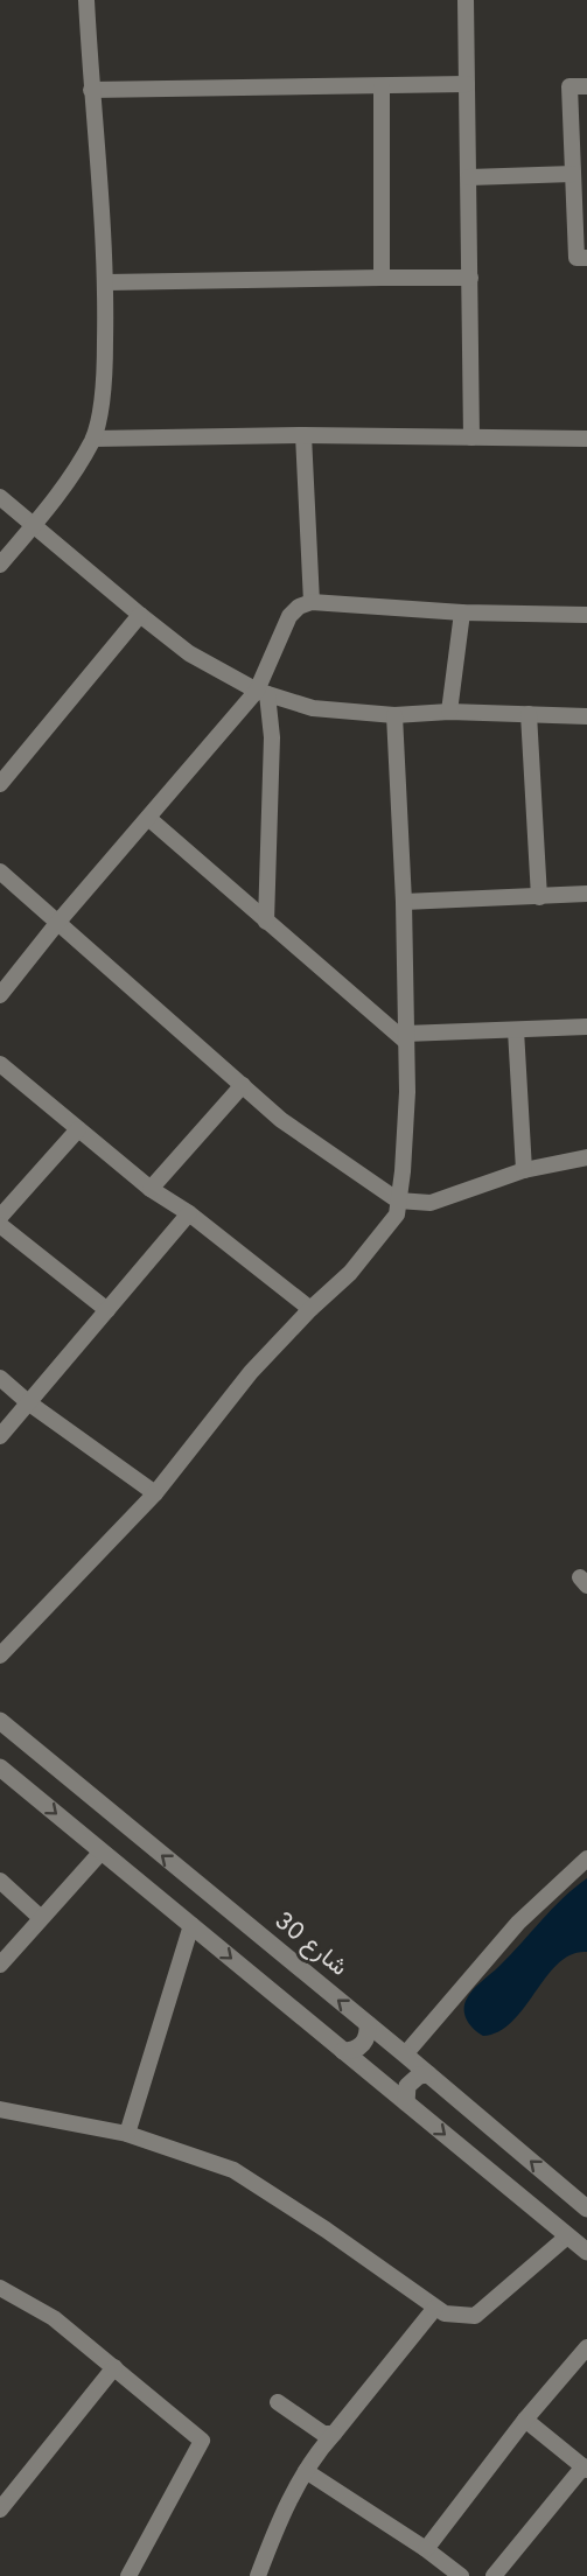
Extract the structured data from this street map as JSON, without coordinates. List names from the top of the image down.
{
  "streets": {
    "street": ["شارع 30"]
  }
}
